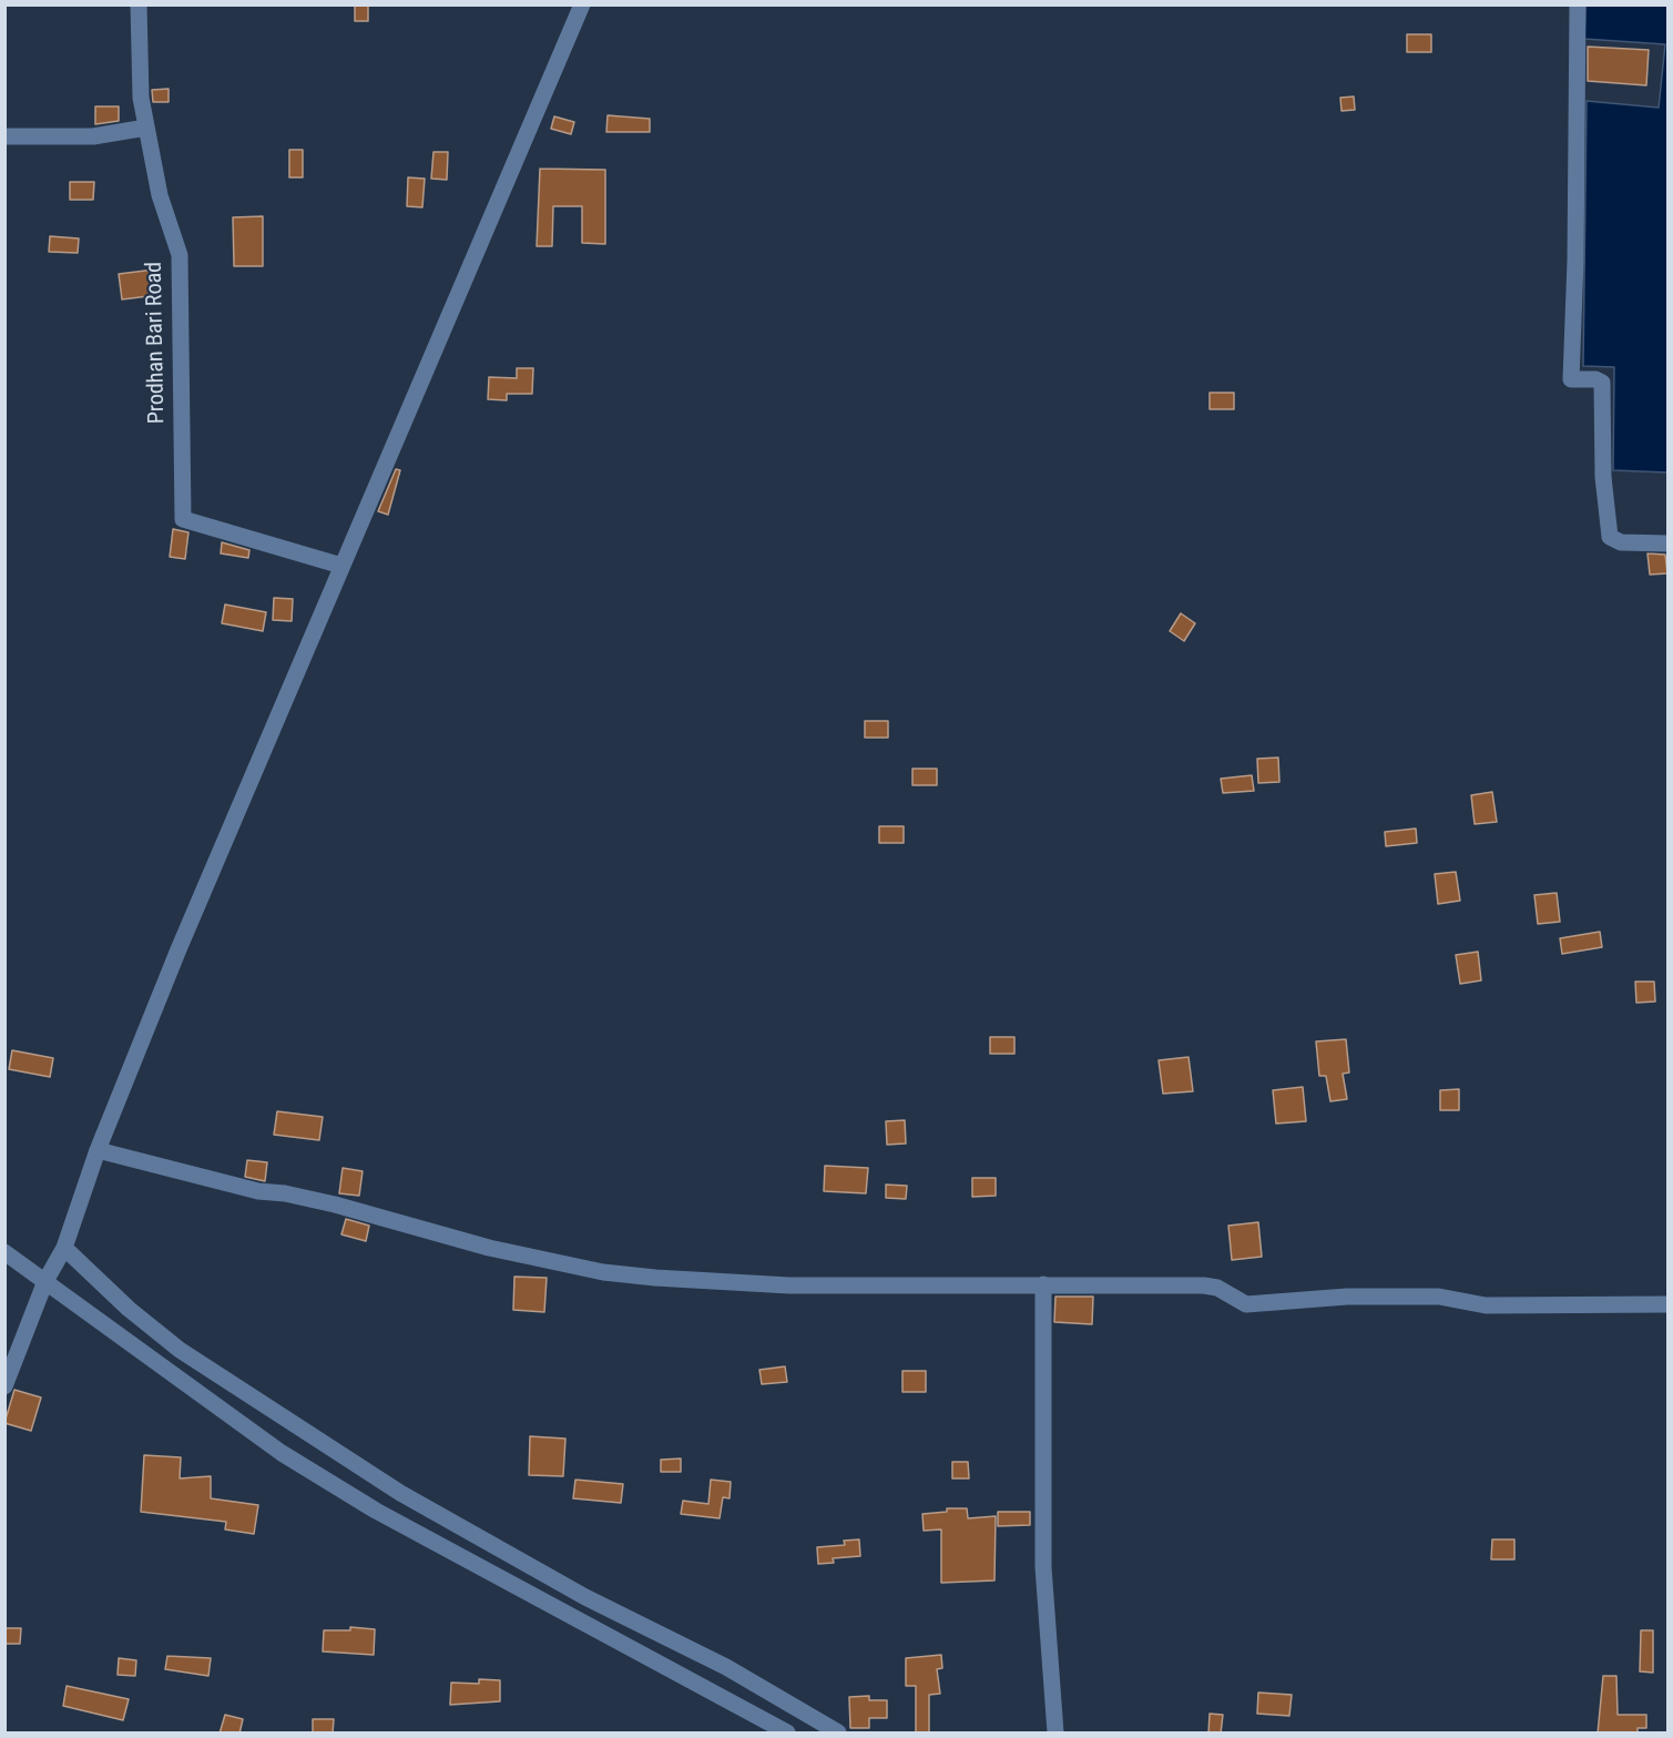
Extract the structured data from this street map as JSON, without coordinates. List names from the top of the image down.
{
  "streets": {
    "street": ["Prodhan Bari Road"]
  }
}
